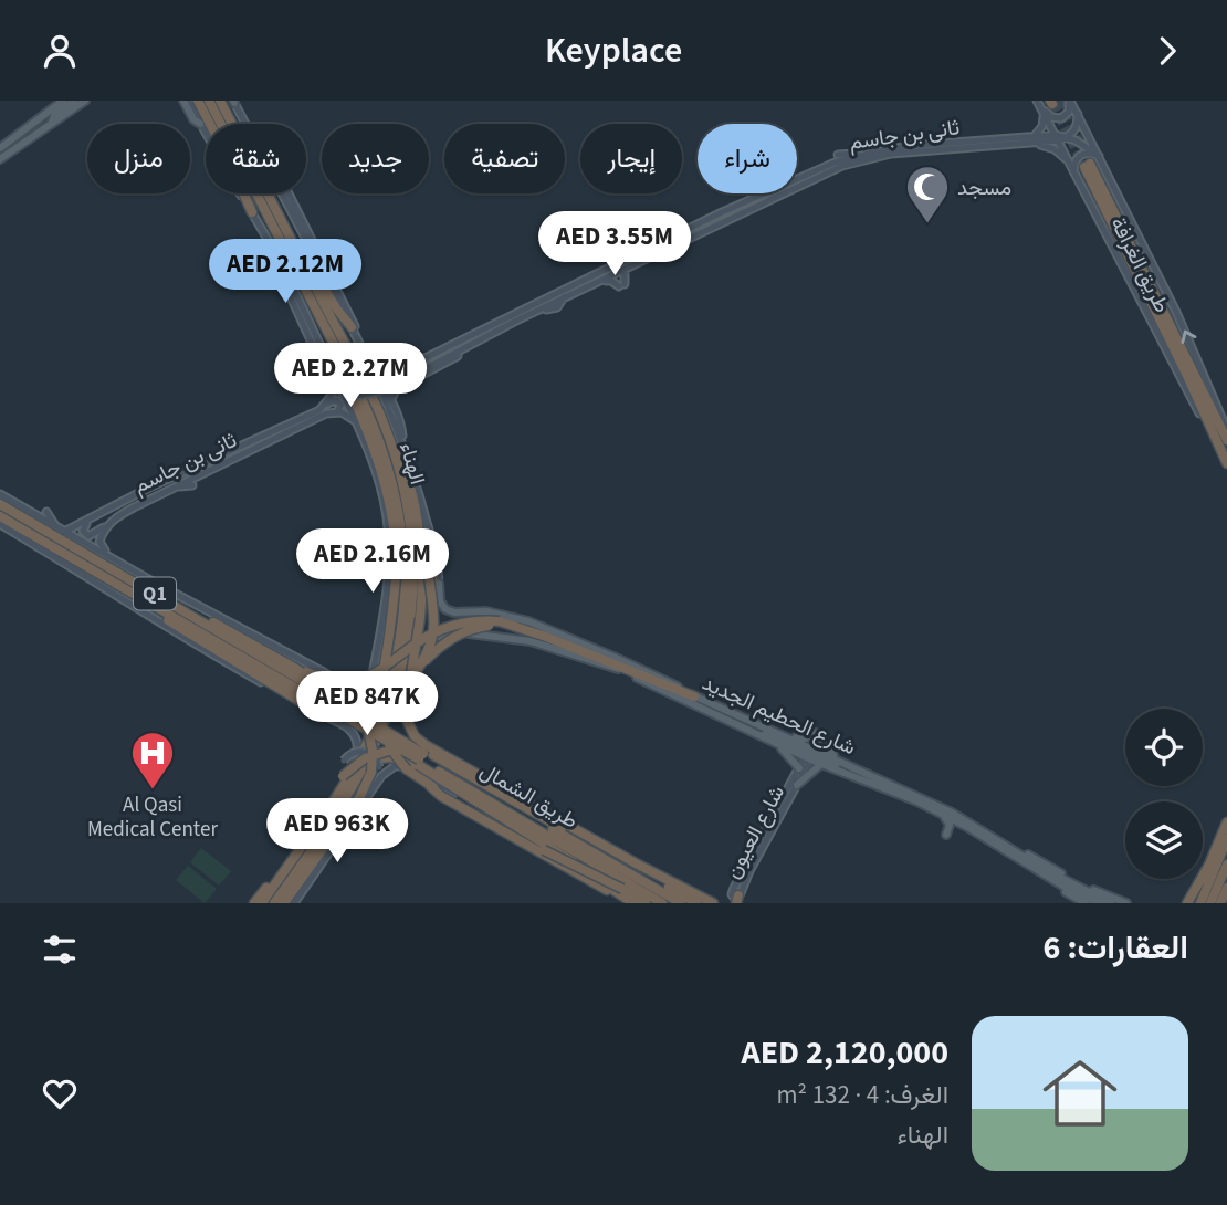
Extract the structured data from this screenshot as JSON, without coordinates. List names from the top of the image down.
{
  "streets": {
    "highway": [
      "طريق الغرافة",
      "الهناء",
      "Q1",
      "طريق الشمال"
    ],
    "main road": ["ثانى بن جاسم", "شارع الحطيم الجديد", "شارع العيون"]
  },
  "crossings": [
    ["ثانى بن جاسم", "طريق الغرافة"],
    ["ثانى بن جاسم", "الهناء"],
    ["ثانى بن جاسم", "طريق الشمال"],
    ["الهناء", "شارع الحطيم الجديد"],
    ["شارع الحطيم الجديد", "شارع العيون"]
  ],
  "places": {
    "mosque": ["مسجد"],
    "hospital": ["Al Qasi Medical Center"]
  },
  "page": {
    "header": "Keyplace",
    "chip": [
      "شراء",
      "إيجار",
      "تصفية",
      "جديد",
      "شقة",
      "منزل"
    ],
    "price": [
      "AED 3.55M",
      "AED 2.12M",
      "AED 2.27M",
      "AED 2.16M",
      "AED 847K",
      "AED 963K"
    ],
    "heading": "العقارات: 6",
    "list": [
      {
        "name": "AED 2,120,000",
        "note": "الغرف: 4 · 132 m² · الهناء"
      }
    ]
  }
}
